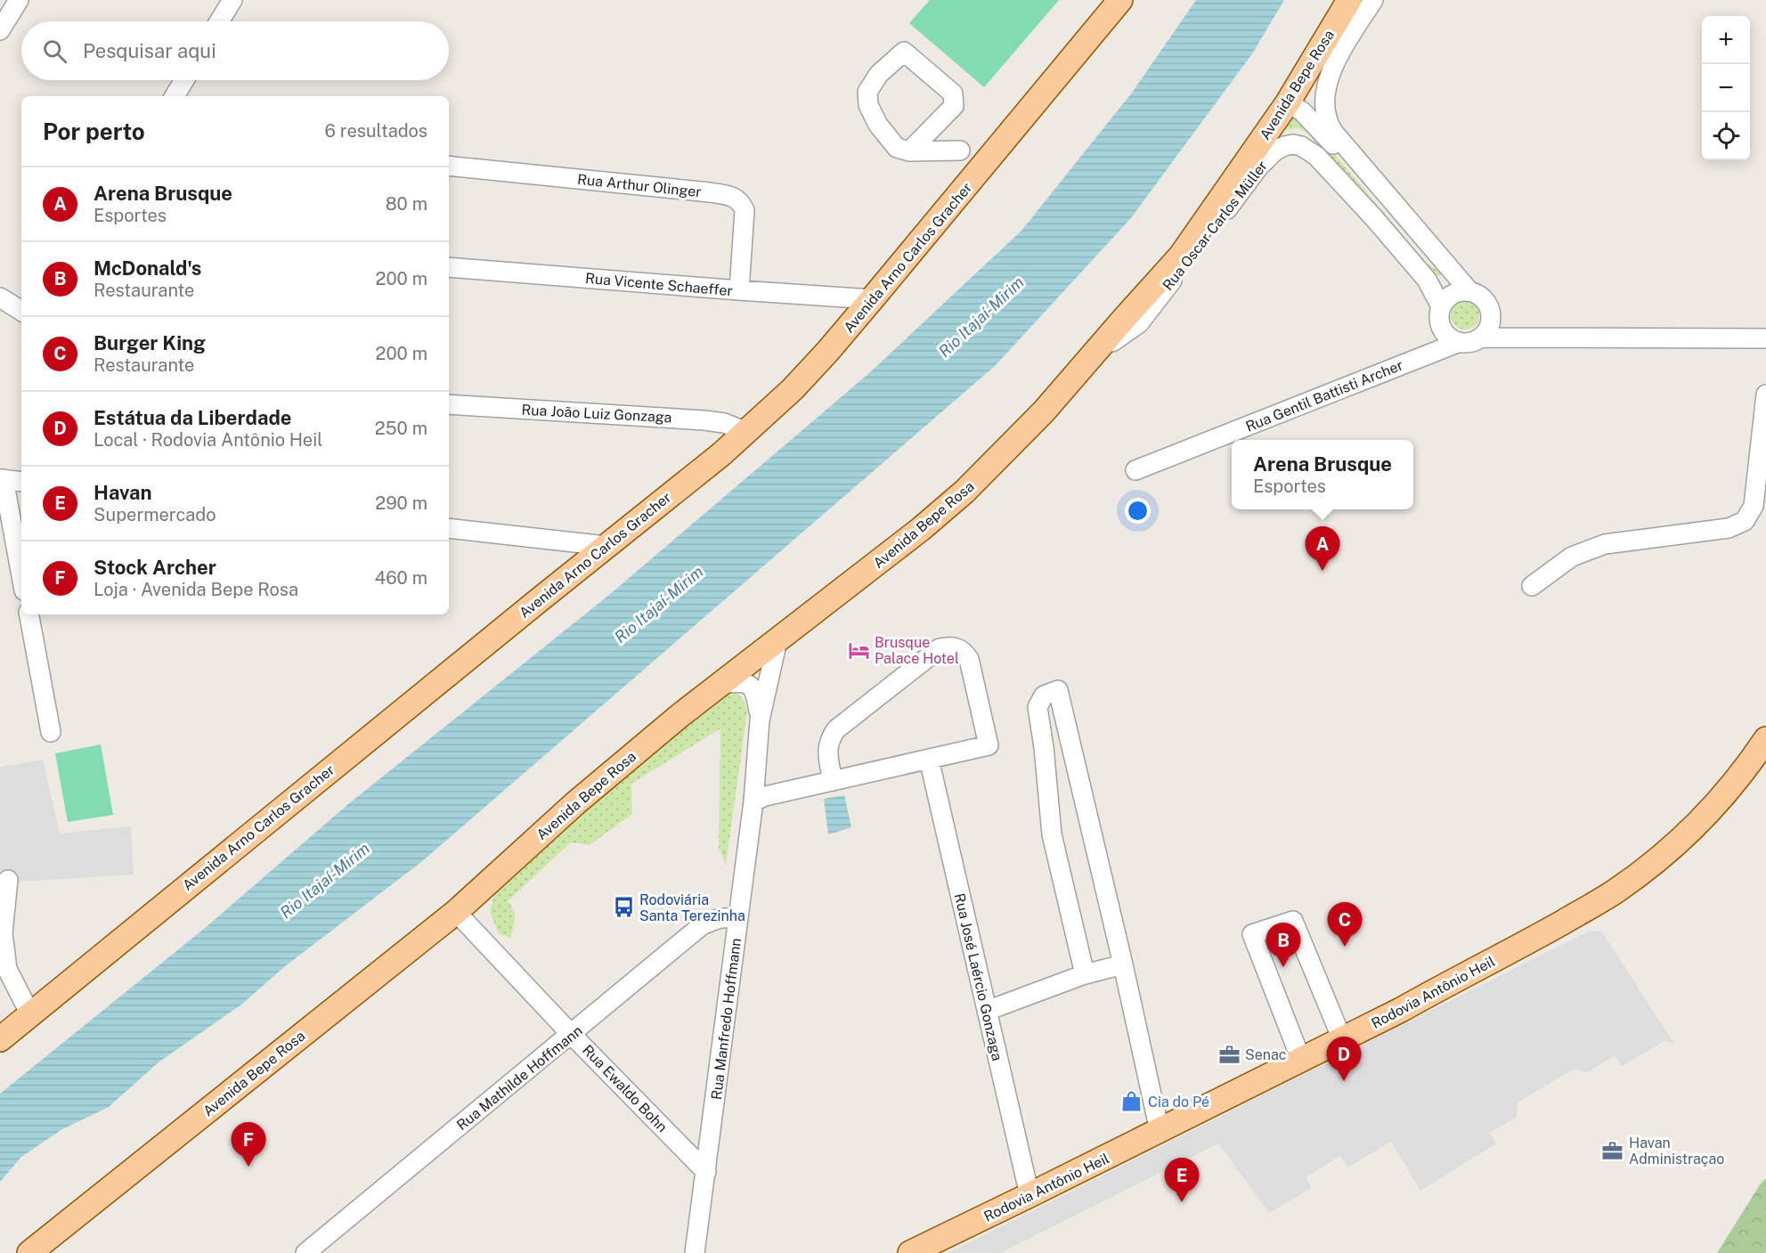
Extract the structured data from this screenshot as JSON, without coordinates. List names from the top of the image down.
{
  "streets": {
    "main road": [
      "Avenida Bepe Rosa",
      "Rua Oscar Carlos Müller",
      "Avenida Arno Carlos Gracher",
      "Rodovia Antônio Heil"
    ],
    "street": [
      "Rua Arthur Olinger",
      "Rua Vicente Schaeffer",
      "Rua Gentil Battisti Archer",
      "Rua João Luiz Gonzaga",
      "Rua José Laércio Gonzaga",
      "Rua Manfredo Hoffmann",
      "Rua Mathilde Hoffmann",
      "Rua Ewaldo Bohn"
    ]
  },
  "crossings": [
    ["Avenida Bepe Rosa", "Rua Oscar Carlos Müller"],
    ["Avenida Bepe Rosa", "Rua Manfredo Hoffmann"],
    ["Avenida Bepe Rosa", "Rua Ewaldo Bohn"],
    ["Rua Arthur Olinger", "Rua Vicente Schaeffer"],
    ["Rua Oscar Carlos Müller", "Rua Gentil Battisti Archer"],
    ["Avenida Arno Carlos Gracher", "Rua Vicente Schaeffer"],
    ["Avenida Arno Carlos Gracher", "Rua João Luiz Gonzaga"],
    ["Rua José Laércio Gonzaga", "Rodovia Antônio Heil"],
    ["Rua Manfredo Hoffmann", "Rua Mathilde Hoffmann"],
    ["Rua Manfredo Hoffmann", "Rua Ewaldo Bohn"],
    ["Rua Mathilde Hoffmann", "Rua Ewaldo Bohn"]
  ],
  "water": ["Rio Itajaí-Mirim"],
  "places": {
    "hotel": ["Brusque Palace Hotel"],
    "bus stop": ["Rodoviária Santa Terezinha"],
    "office": ["Senac", "Havan Administraçao"],
    "shop": ["Cia do Pé"]
  },
  "page": {
    "map_buttons": ["+", "−"],
    "search": "Pesquisar aqui",
    "heading": ["Por perto", "6 resultados"],
    "list": [
      {
        "mark": "A",
        "name": "Arena Brusque",
        "note": "Esportes",
        "value": "80 m"
      },
      {
        "mark": "B",
        "name": "McDonald's",
        "note": "Restaurante",
        "value": "200 m"
      },
      {
        "mark": "C",
        "name": "Burger King",
        "note": "Restaurante",
        "value": "200 m"
      },
      {
        "mark": "D",
        "name": "Estátua da Liberdade",
        "note": "Local · Rodovia Antônio Heil",
        "value": "250 m"
      },
      {
        "mark": "E",
        "name": "Havan",
        "note": "Supermercado",
        "value": "290 m"
      },
      {
        "mark": "F",
        "name": "Stock Archer",
        "note": "Loja · Avenida Bepe Rosa",
        "value": "460 m"
      }
    ],
    "popup": ["Arena Brusque", "Esportes"],
    "pins": [
      "A",
      "C",
      "B",
      "D",
      "F",
      "E"
    ]
  }
}
